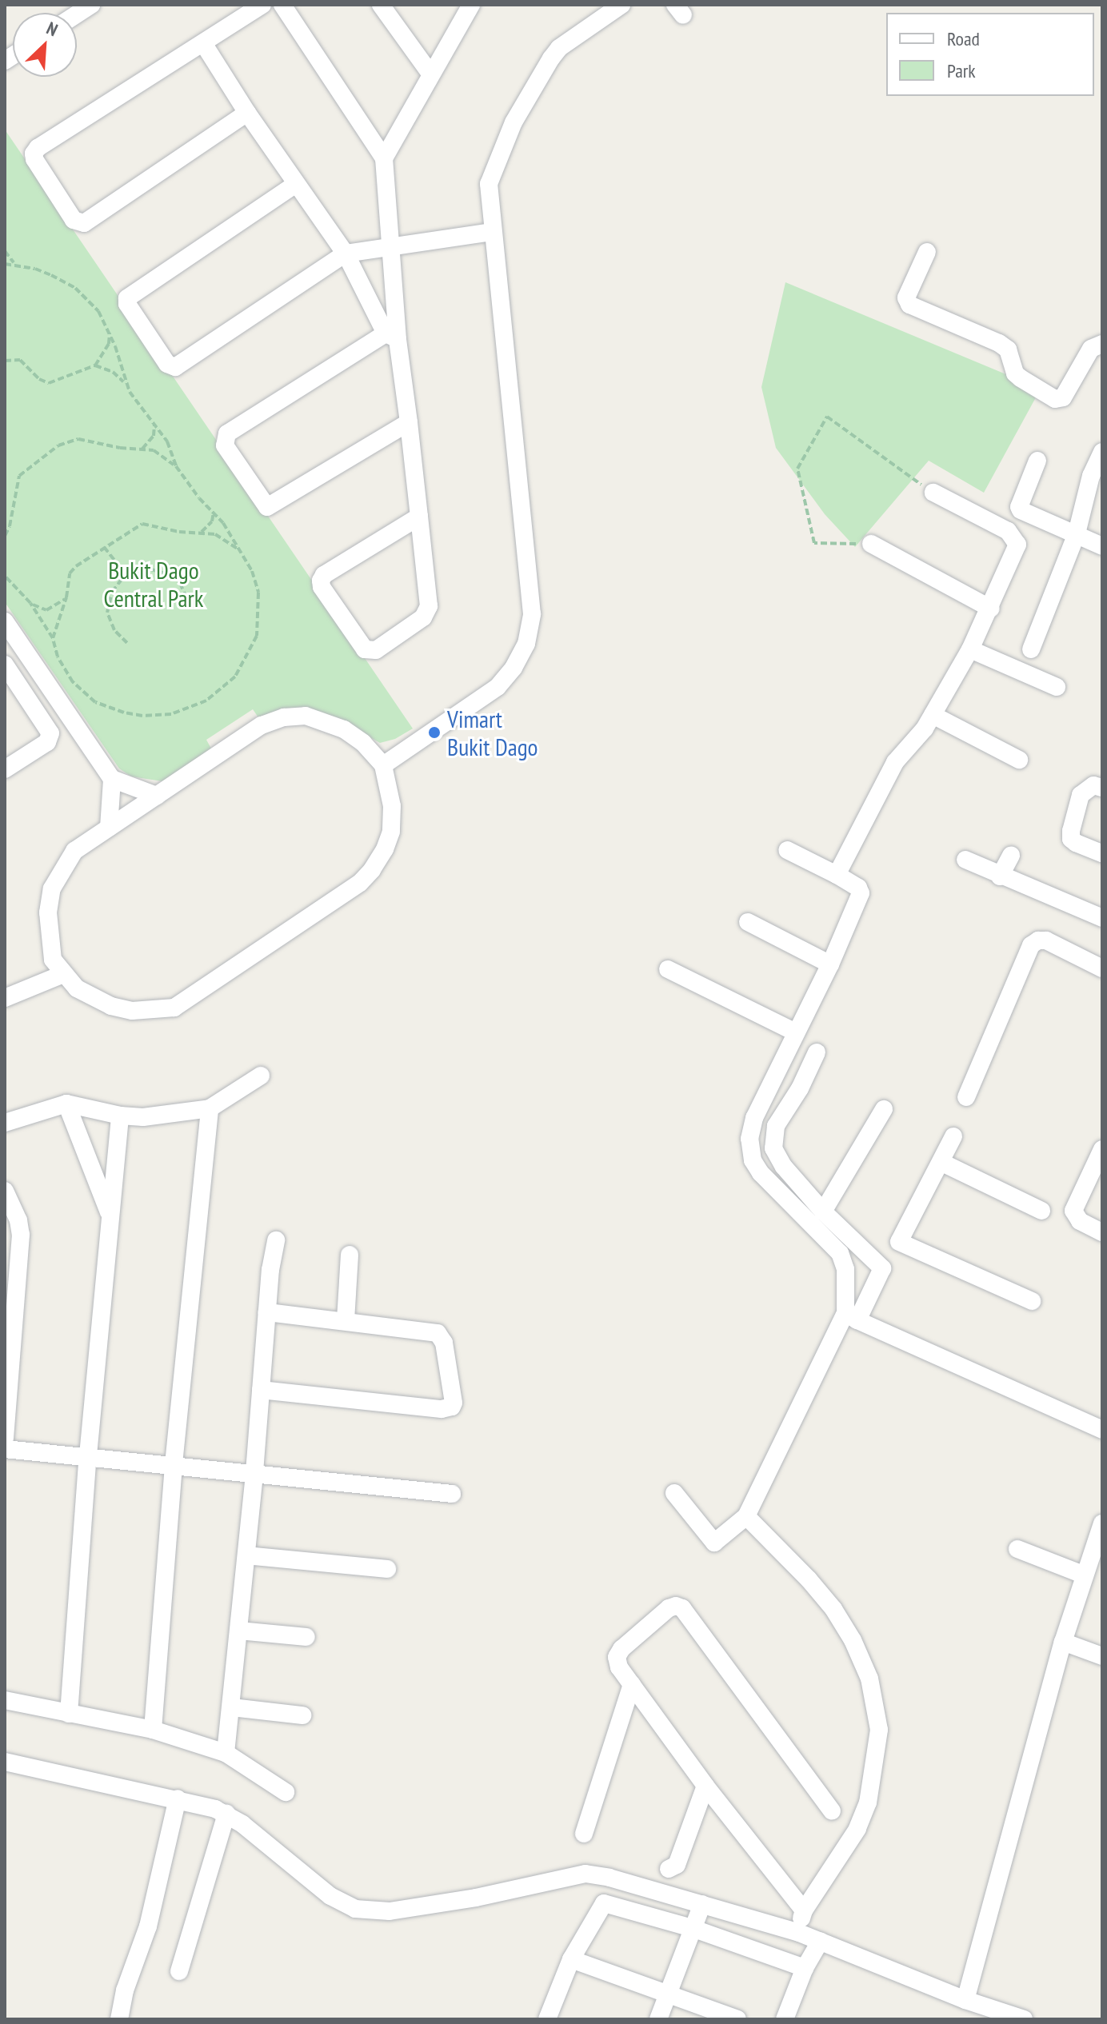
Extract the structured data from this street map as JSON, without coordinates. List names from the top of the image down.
{
  "parks": ["Bukit Dago Central Park"],
  "places": ["Vimart Bukit Dago"],
  "legend": ["Road", "Park"],
  "north": "top right"
}
